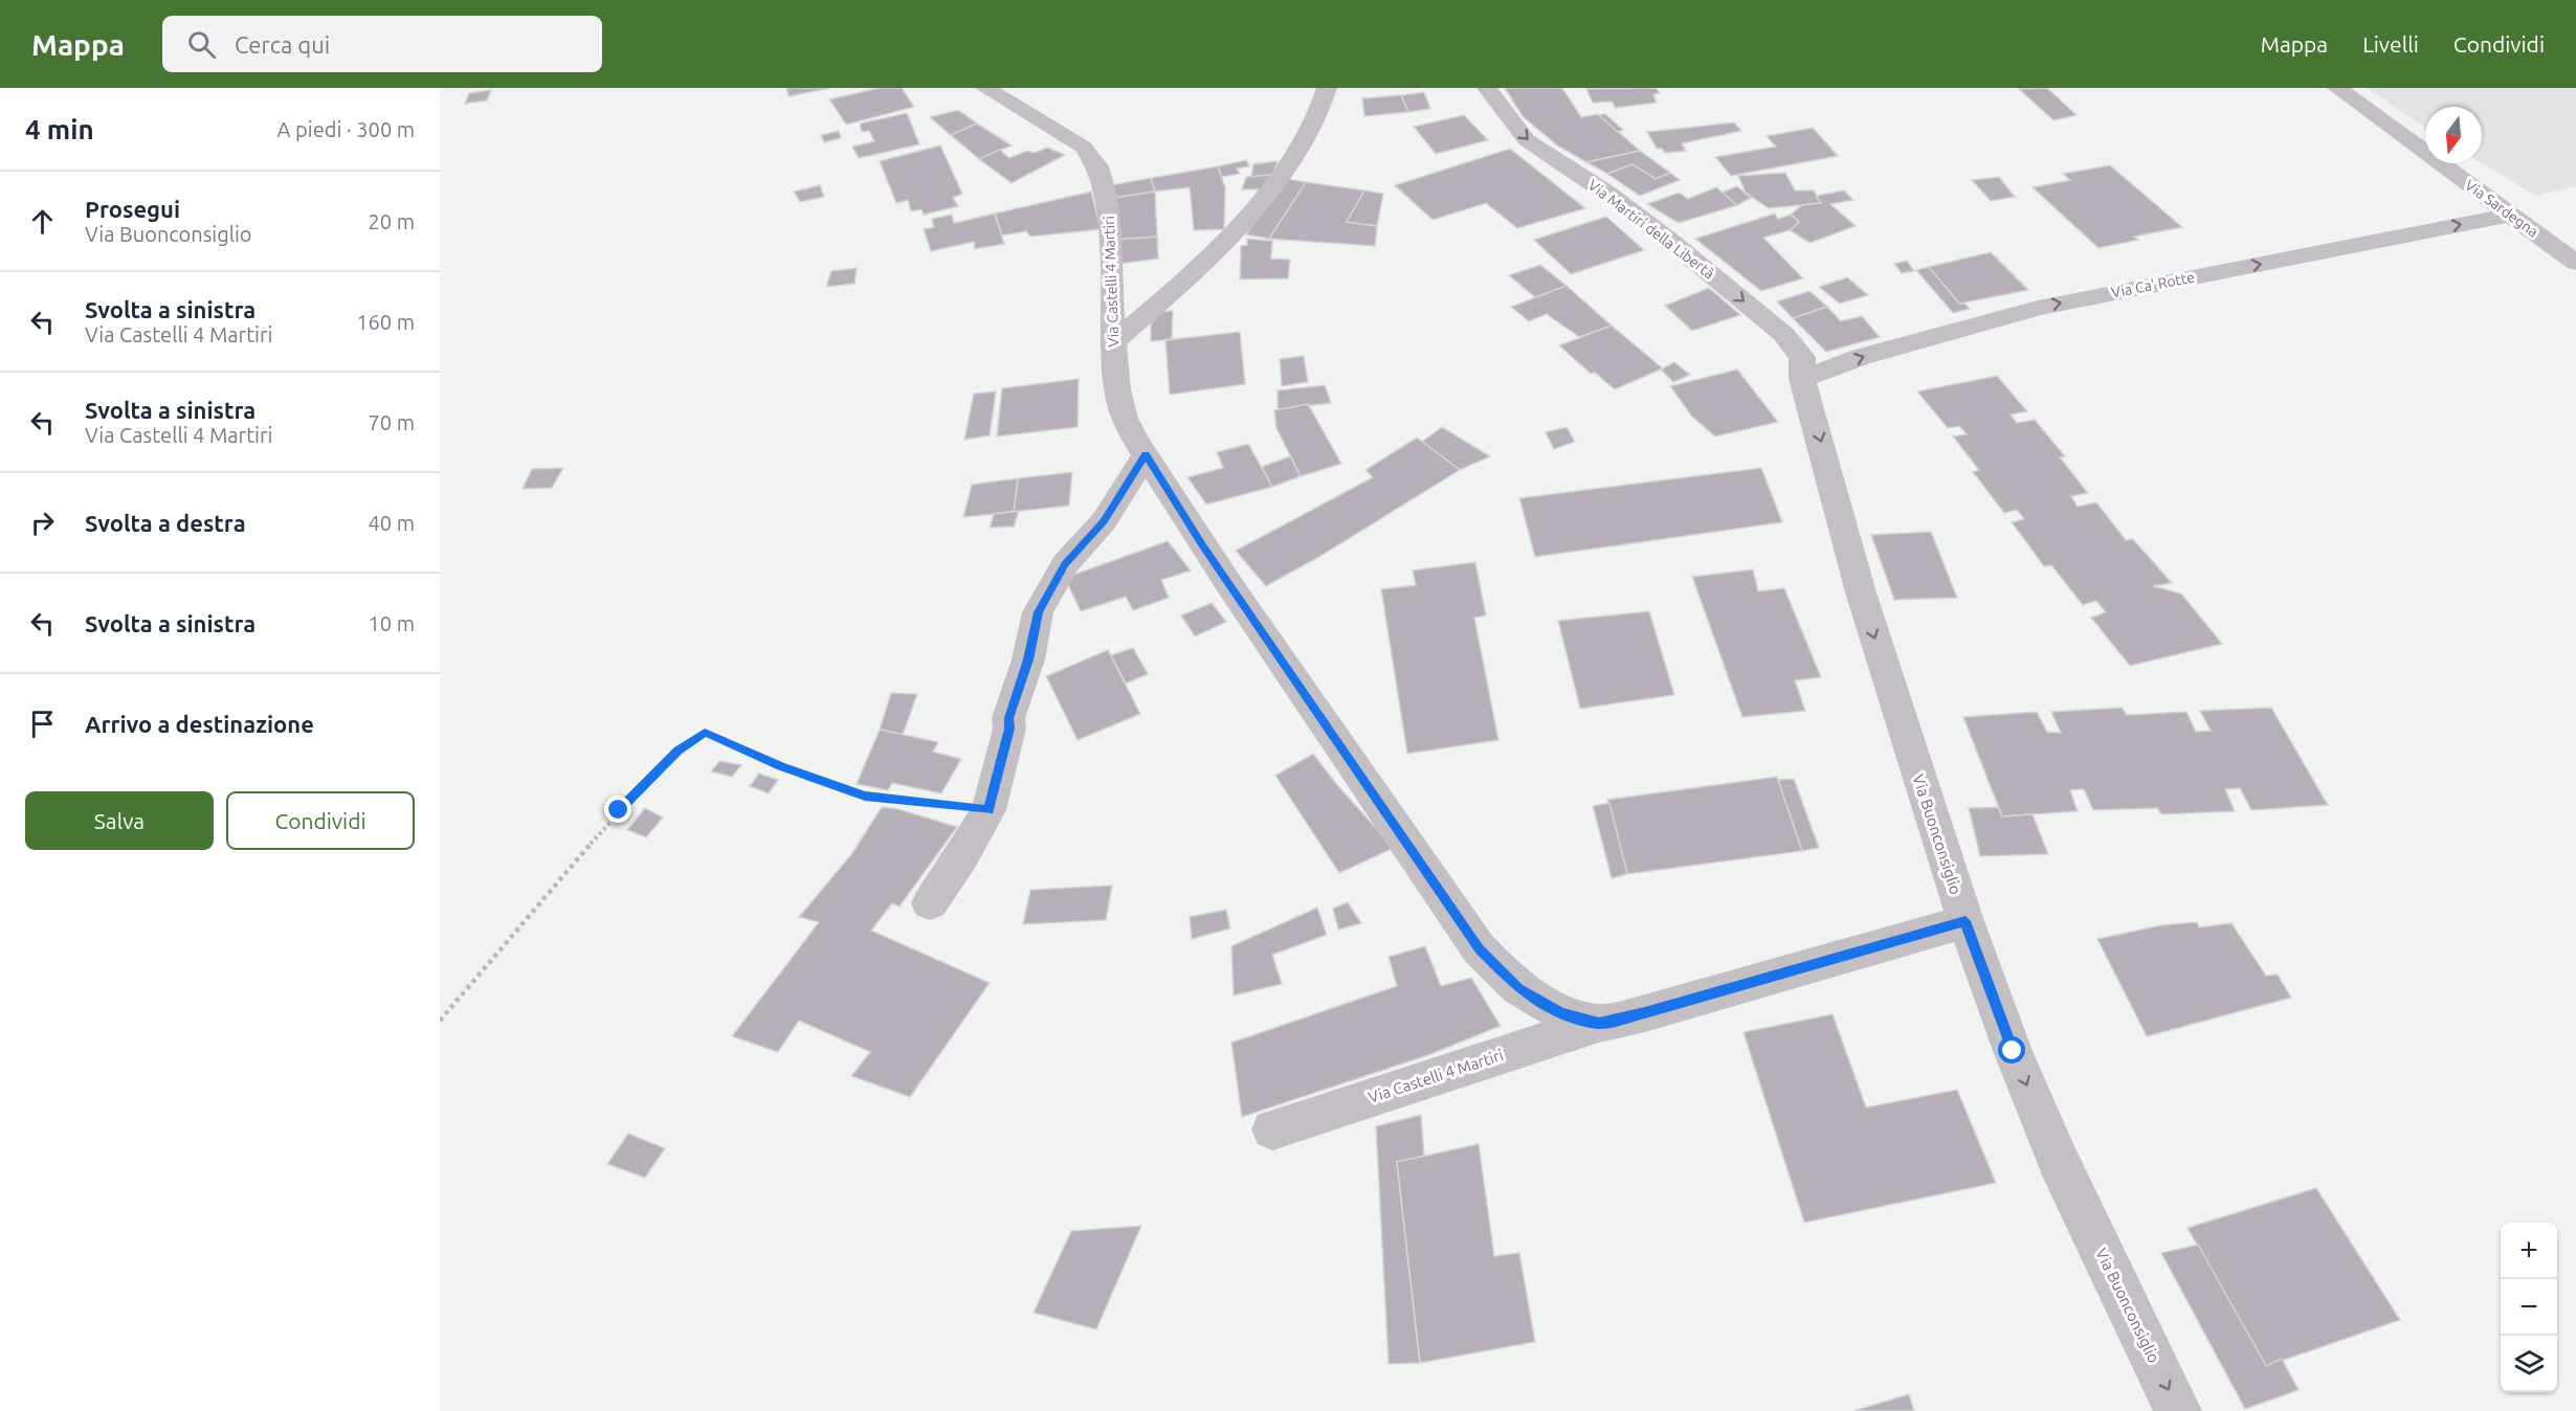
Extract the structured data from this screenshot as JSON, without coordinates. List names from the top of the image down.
{
  "streets": {
    "street": [
      "Via Sardegna",
      "Via Martiri della Libertà",
      "Via Castelli 4 Martiri",
      "Via Ca' Rotte",
      "Via Buonconsiglio"
    ]
  },
  "crossings": [
    ["Via Sardegna", "Via Ca' Rotte"],
    ["Via Martiri della Libertà", "Via Ca' Rotte"],
    ["Via Martiri della Libertà", "Via Buonconsiglio"],
    ["Via Castelli 4 Martiri", "Via Buonconsiglio"],
    ["Via Ca' Rotte", "Via Buonconsiglio"]
  ],
  "one_way": ["Via Martiri della Libertà", "Via Ca' Rotte", "Via Buonconsiglio"],
  "north": "bottom",
  "page": {
    "header": "Mappa",
    "search": "Cerca qui",
    "nav": ["Mappa", "Livelli", "Condividi"],
    "heading": ["4 min", "A piedi · 300 m"],
    "list": [
      ["Prosegui", "Via Buonconsiglio", "20 m"],
      ["Svolta a sinistra", "Via Castelli 4 Martiri", "160 m"],
      ["Svolta a sinistra", "Via Castelli 4 Martiri", "70 m"],
      ["Svolta a destra", "40 m"],
      ["Svolta a sinistra", "10 m"],
      "Arrivo a destinazione"
    ],
    "buttons": ["Salva", "Condividi"],
    "map_buttons": ["+", "−"]
  }
}
